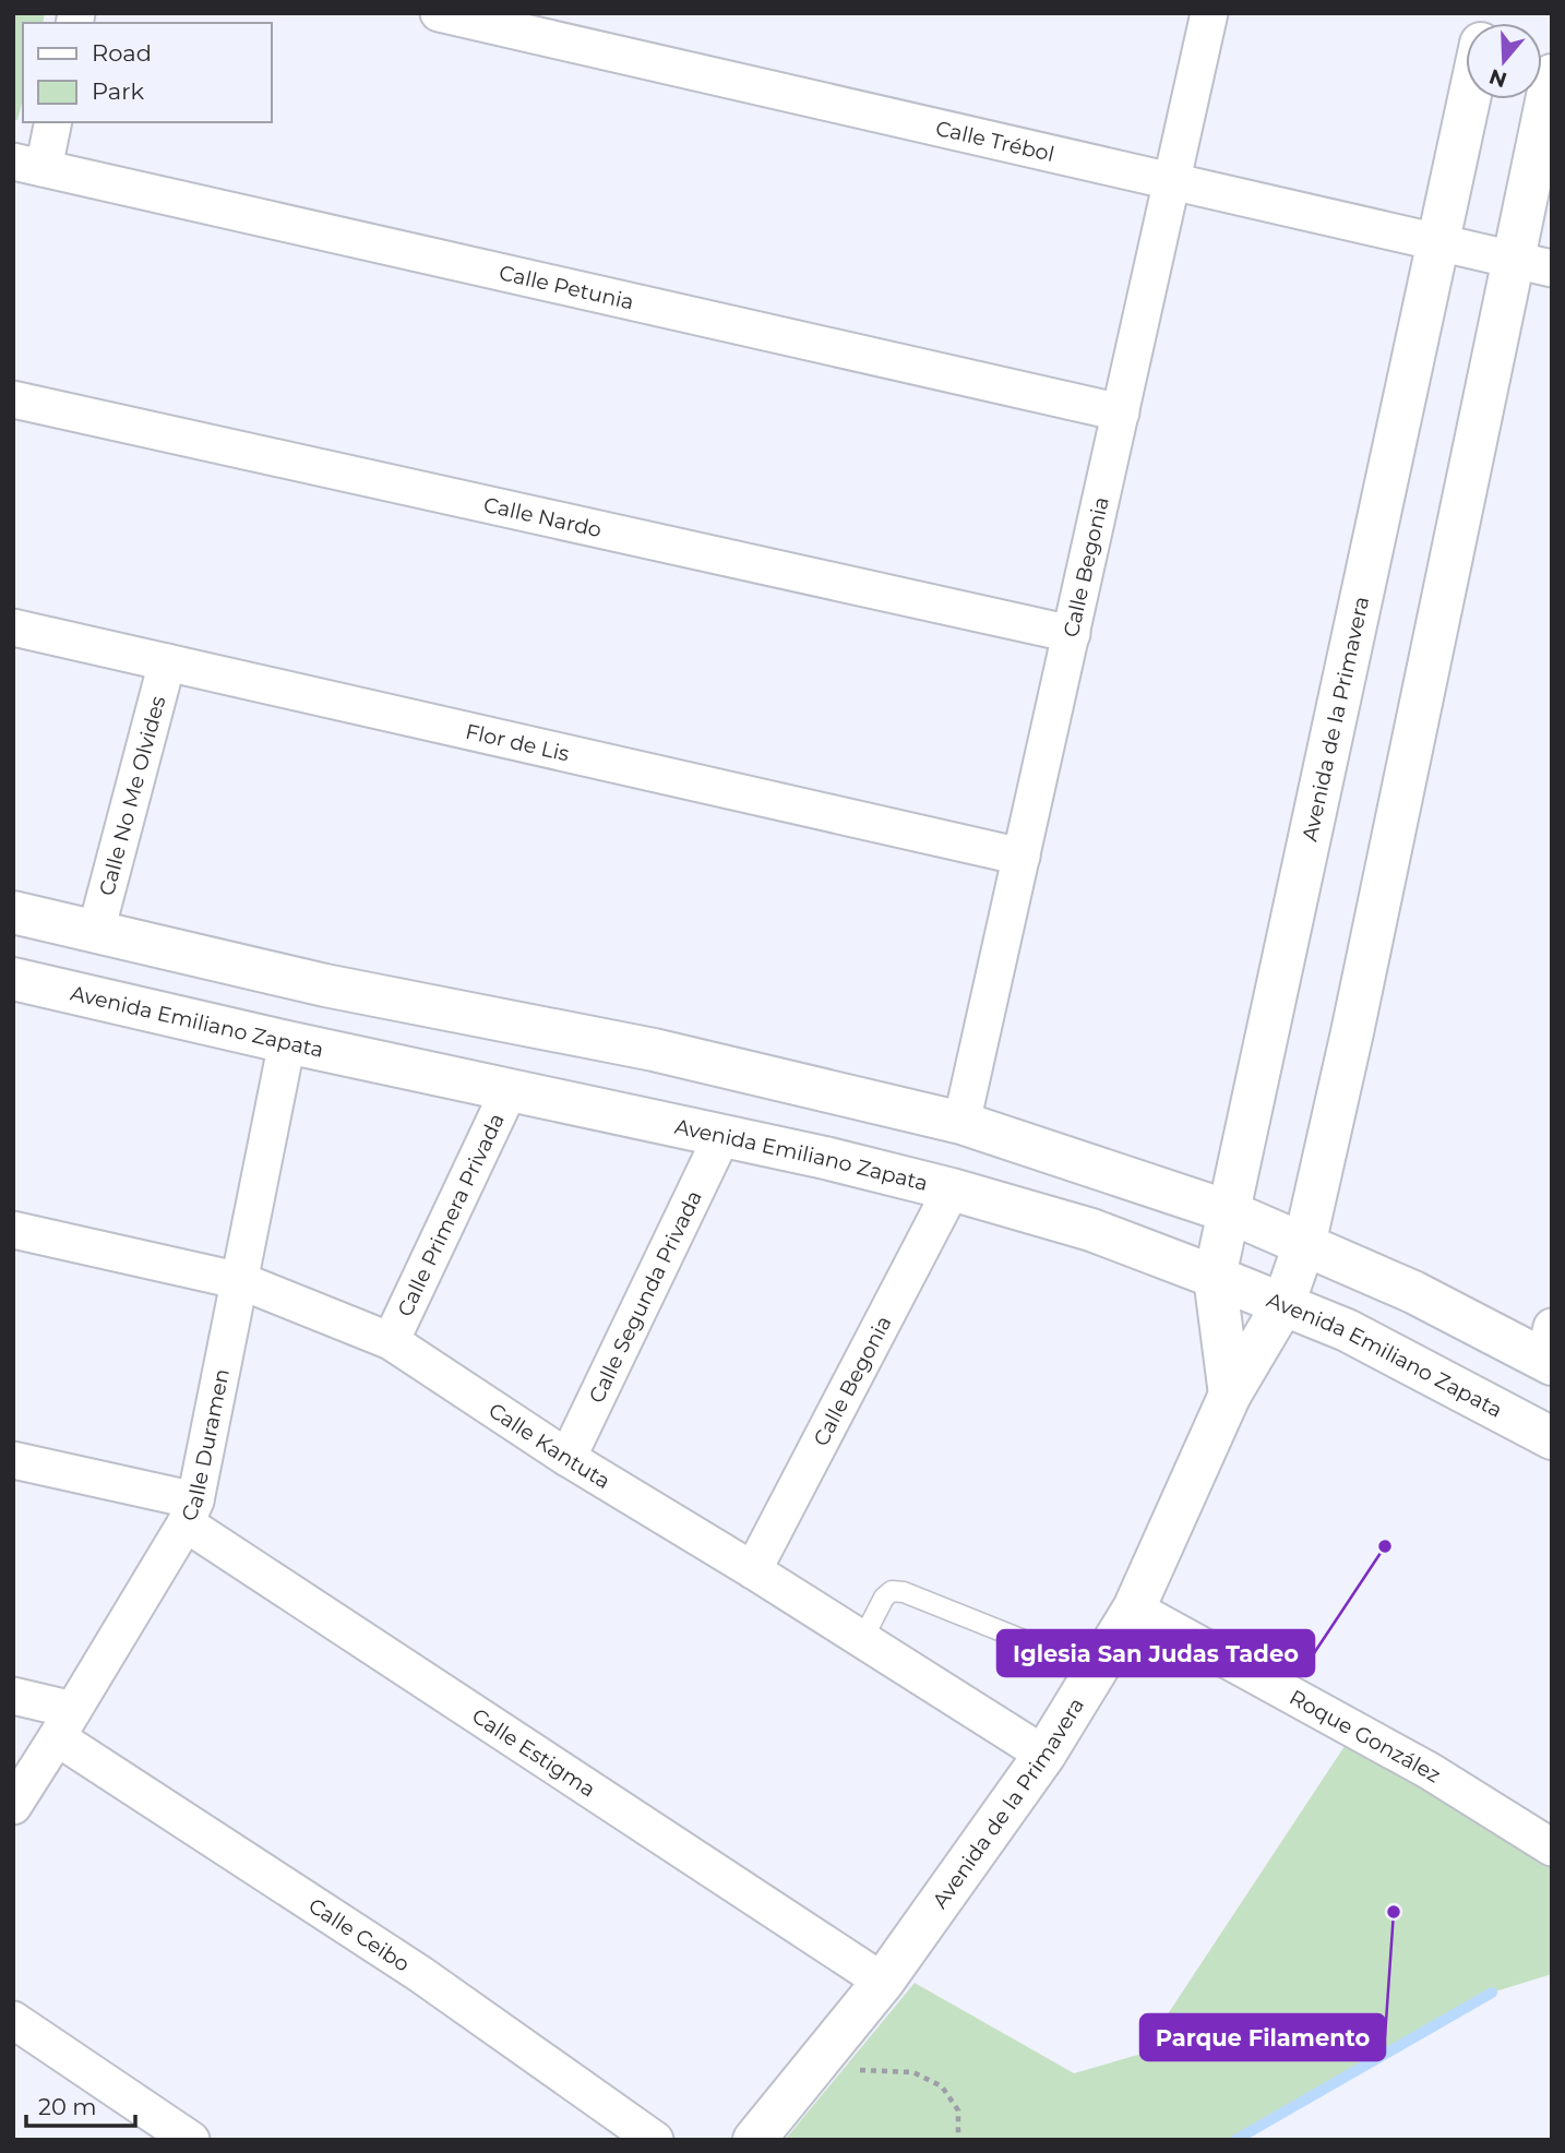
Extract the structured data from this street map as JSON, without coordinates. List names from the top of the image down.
{
  "streets": {
    "street": [
      "Calle Trébol",
      "Calle Petunia",
      "Calle Nardo",
      "Calle Begonia",
      "Avenida de la Primavera",
      "Flor de Lis",
      "Calle No Me Olvides",
      "Avenida Emiliano Zapata",
      "Calle Primera Privada",
      "Calle Segunda Privada",
      "Calle Duramen",
      "Calle Kantuta",
      "Roque González",
      "Calle Estigma",
      "Calle Ceibo"
    ]
  },
  "crossings": [
    ["Calle Trébol", "Calle Begonia"],
    ["Calle Trébol", "Avenida de la Primavera"],
    ["Calle Petunia", "Calle Begonia"],
    ["Calle Nardo", "Calle Begonia"],
    ["Calle Begonia", "Flor de Lis"],
    ["Calle Begonia", "Avenida Emiliano Zapata"],
    ["Calle Begonia", "Calle Kantuta"],
    ["Avenida de la Primavera", "Avenida Emiliano Zapata"],
    ["Avenida de la Primavera", "Calle Kantuta"],
    ["Avenida de la Primavera", "Roque González"],
    ["Avenida de la Primavera", "Calle Estigma"],
    ["Flor de Lis", "Calle No Me Olvides"],
    ["Avenida Emiliano Zapata", "Calle Primera Privada"],
    ["Avenida Emiliano Zapata", "Calle Segunda Privada"],
    ["Avenida Emiliano Zapata", "Calle Duramen"],
    ["Calle Primera Privada", "Calle Kantuta"],
    ["Calle Segunda Privada", "Calle Kantuta"],
    ["Calle Duramen", "Calle Kantuta"],
    ["Calle Duramen", "Calle Estigma"],
    ["Calle Duramen", "Calle Ceibo"]
  ],
  "places": ["Iglesia San Judas Tadeo", "Parque Filamento"],
  "legend": ["Road", "Park"],
  "scale_bar": "20 m",
  "north": "bottom"
}
